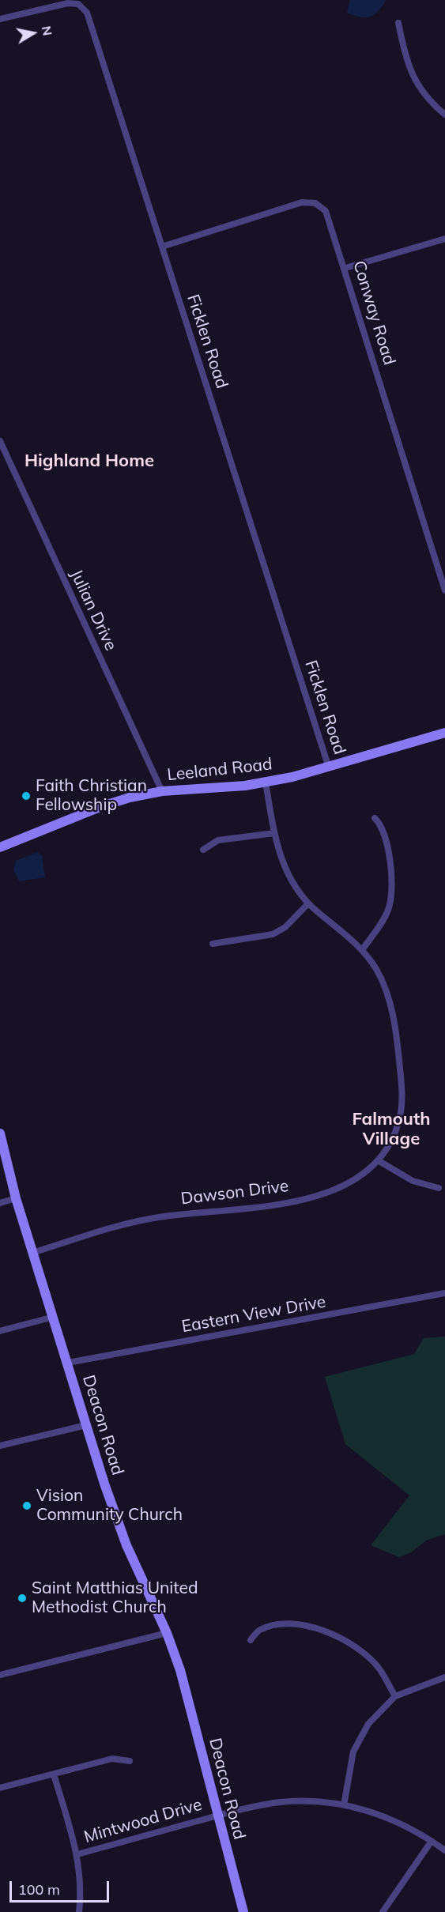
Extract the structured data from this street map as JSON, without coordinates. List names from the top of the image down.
{
  "streets": {
    "main road": ["Leeland Road", "Deacon Road"],
    "street": [
      "Conway Road",
      "Ficklen Road",
      "Julian Drive",
      "Dawson Drive",
      "Eastern View Drive",
      "Mintwood Drive"
    ]
  },
  "crossings": [
    ["Conway Road", "Ficklen Road"],
    ["Ficklen Road", "Leeland Road"],
    ["Julian Drive", "Leeland Road"],
    ["Leeland Road", "Dawson Drive"],
    ["Dawson Drive", "Deacon Road"],
    ["Eastern View Drive", "Deacon Road"],
    ["Deacon Road", "Mintwood Drive"]
  ],
  "districts": ["Highland Home", "Falmouth Village"],
  "places": ["Faith Christian Fellowship", "Vision Community Church", "Saint Matthias United Methodist Church"],
  "scale_bar": "100 m",
  "north": "right"
}
